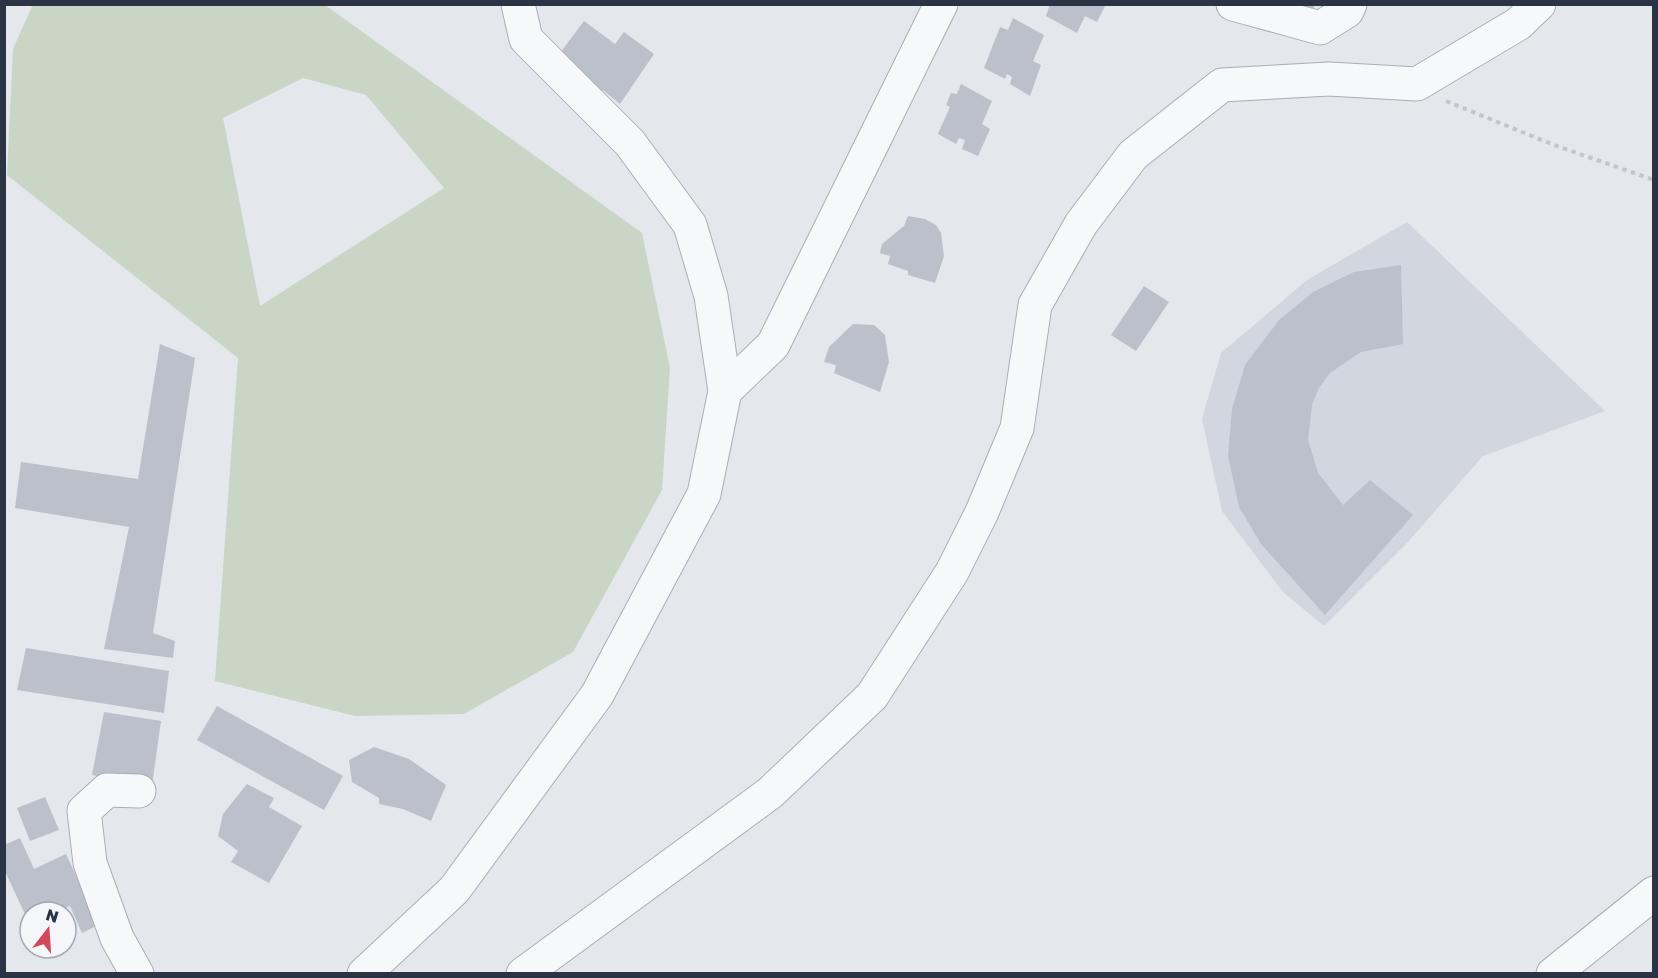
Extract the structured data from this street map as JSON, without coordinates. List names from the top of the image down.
{
  "north": "top"
}
